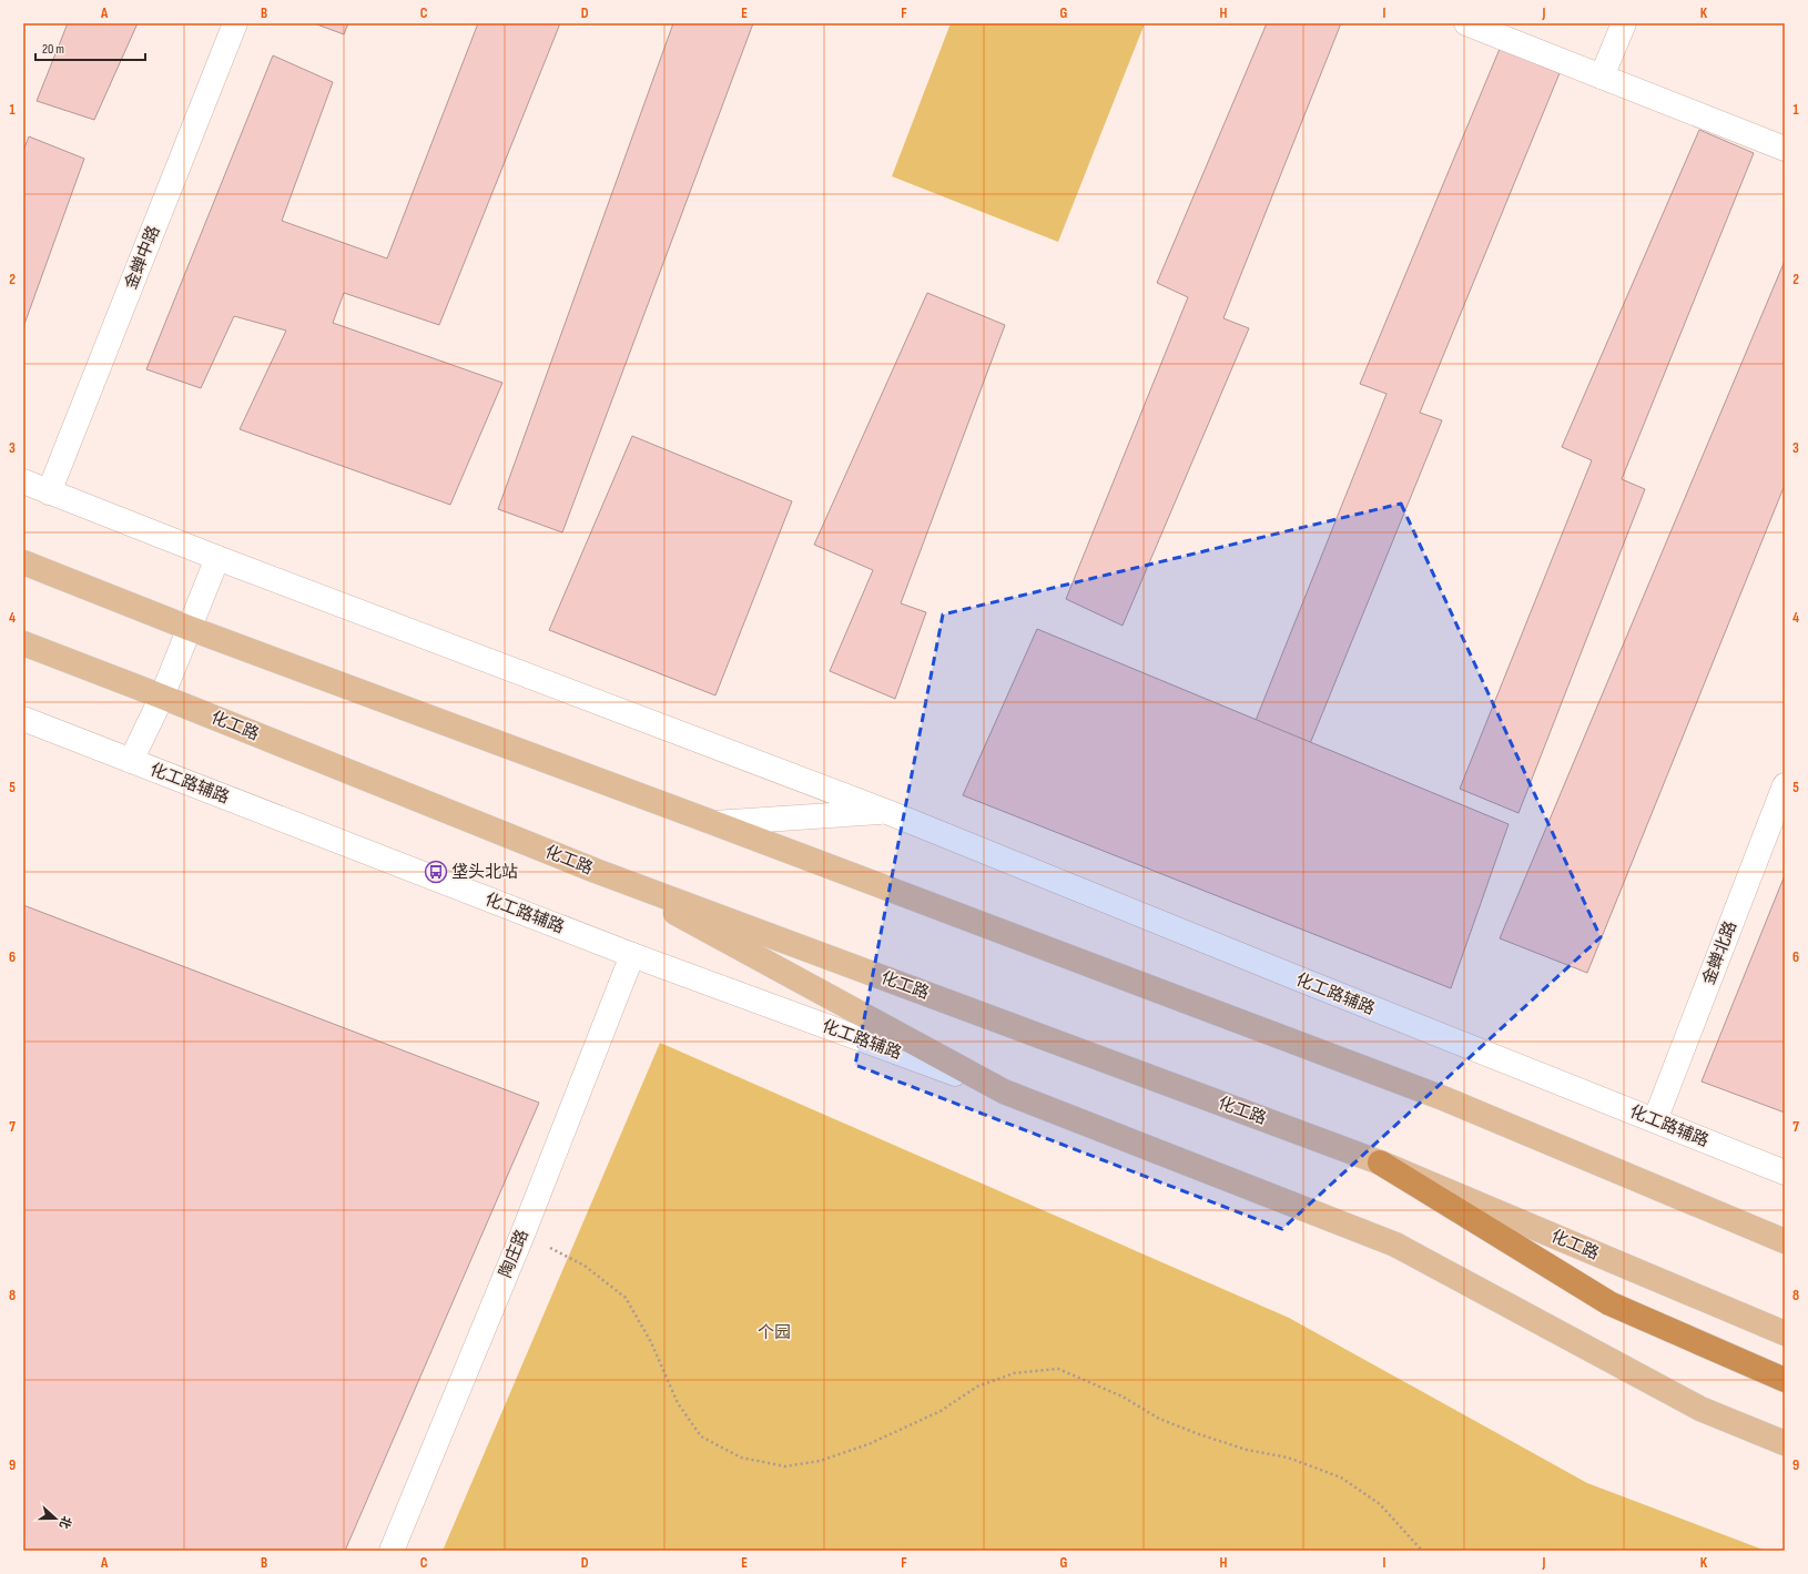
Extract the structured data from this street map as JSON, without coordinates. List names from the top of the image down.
{
  "streets": {
    "main road": ["化工路", "化工路辅路"],
    "street": ["金蝉中路", "金蝉北路", "陶庄路"]
  },
  "crossings": [
    ["金蝉中路", "化工路辅路"],
    ["化工路", "化工路辅路"],
    ["化工路辅路", "金蝉北路"],
    ["化工路辅路", "陶庄路"]
  ],
  "parks": ["个园"],
  "places": {
    "bus stop": ["垡头北站"]
  },
  "scale_bar": "20 m",
  "north": "right",
  "grid": {
    "columns": [
      "A",
      "B",
      "C",
      "D",
      "E",
      "F",
      "G",
      "H",
      "I",
      "J",
      "K"
    ],
    "rows": [
      "1",
      "2",
      "3",
      "4",
      "5",
      "6",
      "7",
      "8",
      "9"
    ]
  }
}
